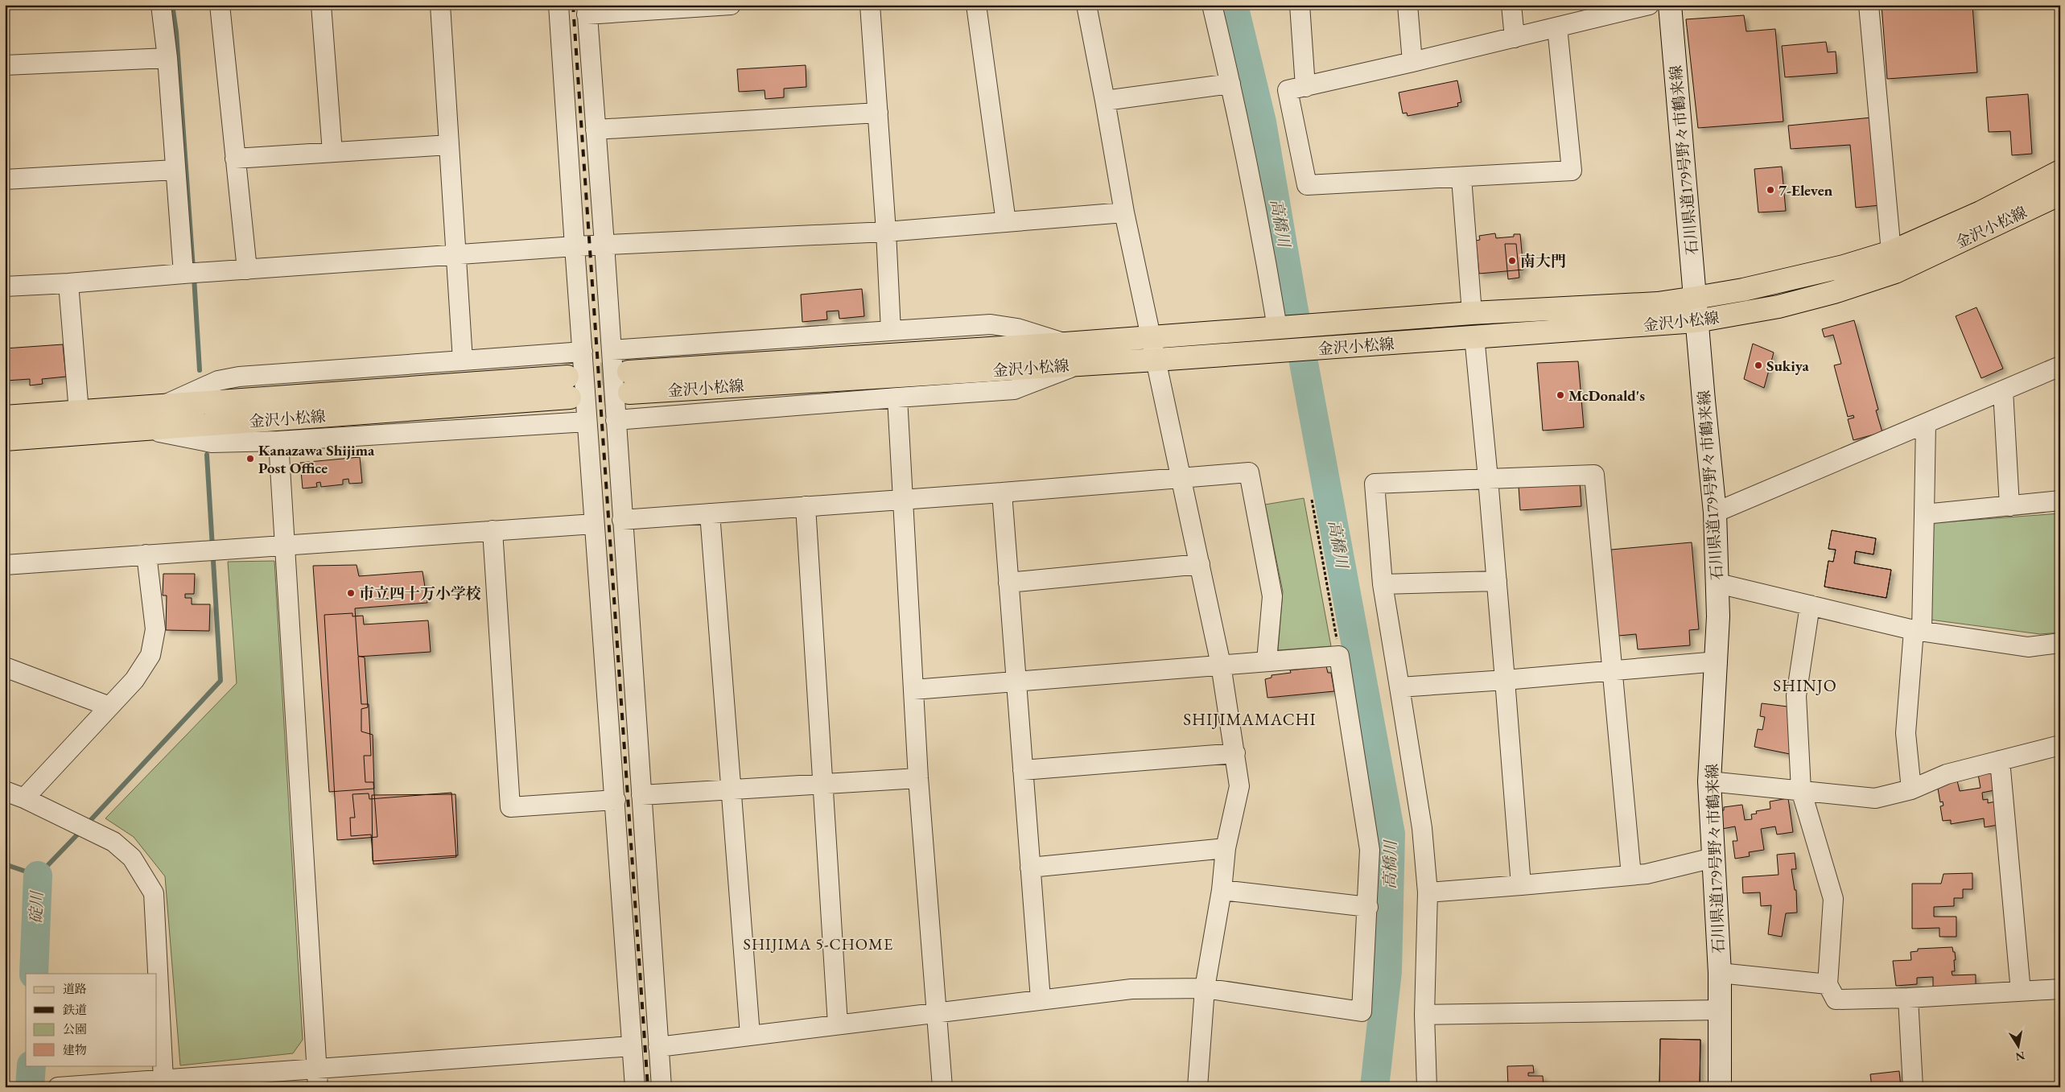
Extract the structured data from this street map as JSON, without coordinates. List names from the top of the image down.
{
  "streets": {
    "main road": ["石川県道179号野々市鶴来線", "金沢小松線"]
  },
  "crossings": [
    ["石川県道179号野々市鶴来線", "金沢小松線"]
  ],
  "districts": ["SHINJO", "SHIJIMAMACHI", "SHIJIMA 5-CHOME"],
  "water": ["高橋川", "碇川"],
  "places": [
    "7-Eleven",
    "南大門",
    "Sukiya",
    "McDonald's",
    "Kanazawa Shijima Post Office",
    "市立四十万小学校"
  ],
  "legend": [
    "道路",
    "鉄道",
    "公園",
    "建物"
  ],
  "north": "bottom"
}
